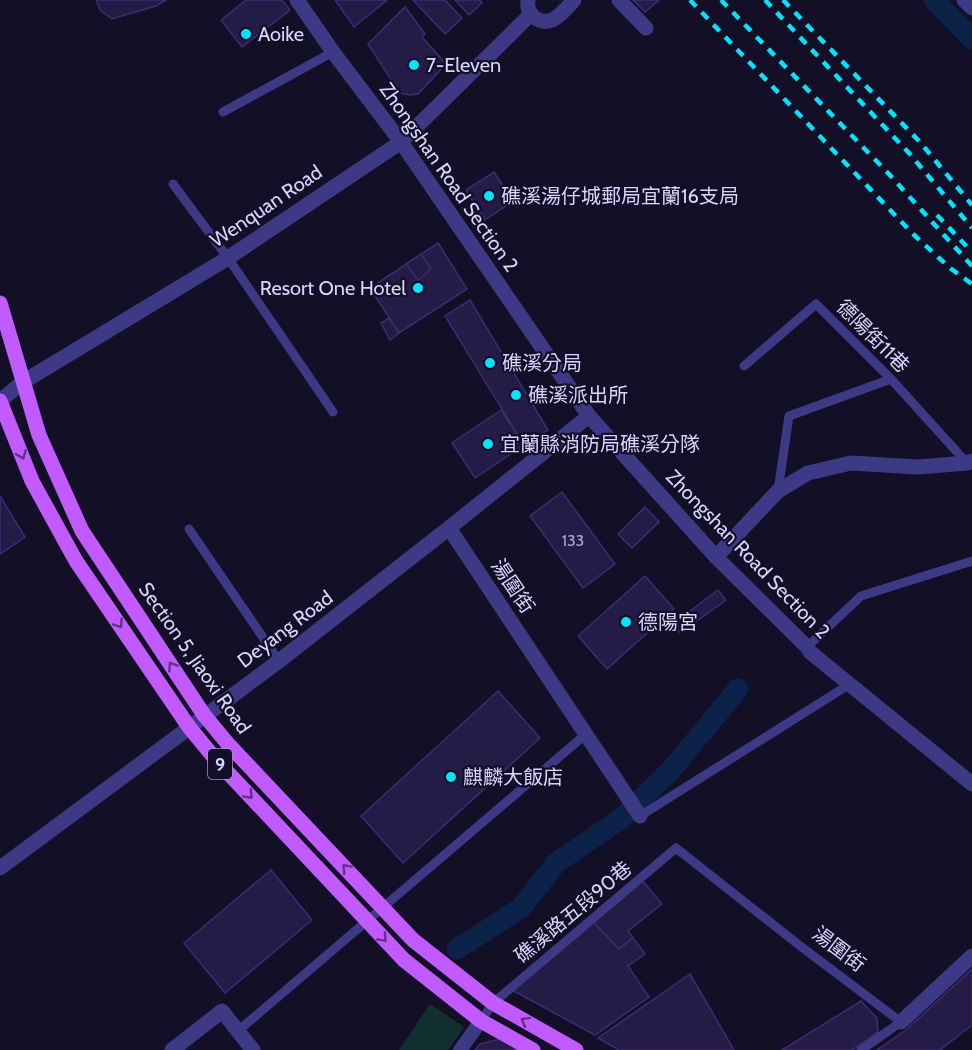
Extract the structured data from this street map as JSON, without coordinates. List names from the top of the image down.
{
  "streets": {
    "main road": ["Section 5, Jiaoxi Road", "9"],
    "street": [
      "Zhongshan Road Section 2",
      "Wenquan Road",
      "湯圍街",
      "Deyang Road"
    ],
    "lane": ["德陽街11巷", "礁溪路五段90巷"]
  },
  "crossings": [
    ["Zhongshan Road Section 2", "Wenquan Road"],
    ["Zhongshan Road Section 2", "Deyang Road"],
    ["Wenquan Road", "Section 5, Jiaoxi Road"],
    ["Wenquan Road", "9"],
    ["湯圍街", "Deyang Road"],
    ["湯圍街", "礁溪路五段90巷"],
    ["Deyang Road", "Section 5, Jiaoxi Road"],
    ["Deyang Road", "9"],
    ["Section 5, Jiaoxi Road", "礁溪路五段90巷"],
    ["9", "礁溪路五段90巷"]
  ],
  "places": [
    "Aoike",
    "7-Eleven",
    "礁溪湯仔城郵局宜蘭16支局",
    "Resort One Hotel",
    "礁溪分局",
    "礁溪派出所",
    "宜蘭縣消防局礁溪分隊",
    "德陽宮",
    "麒麟大飯店"
  ],
  "house_numbers": ["133"]
}
